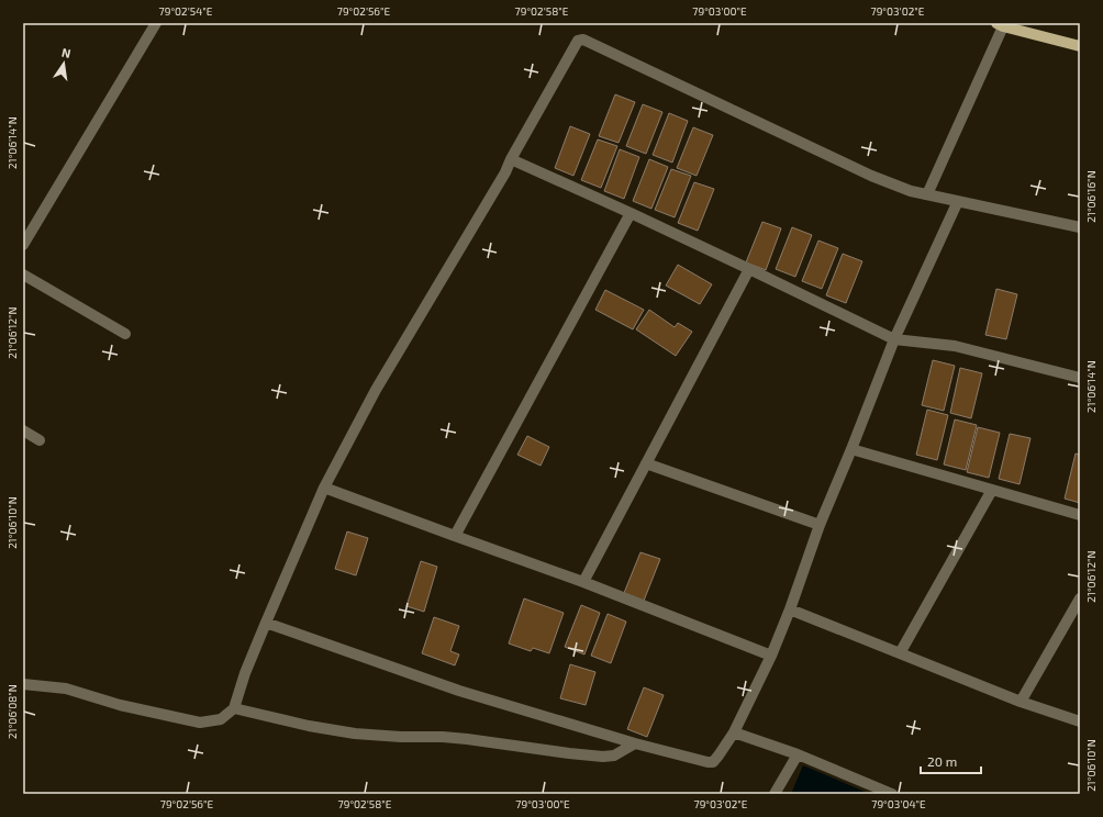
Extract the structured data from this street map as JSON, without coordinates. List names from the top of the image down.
{
  "scale_bar": "20 m",
  "north": "top",
  "coordinates": [
    "79°02'54\"E",
    "79°02'56\"E",
    "79°02'58\"E",
    "79°03'00\"E",
    "79°03'02\"E",
    "21°06'14\"N",
    "21°06'16\"N",
    "21°06'12\"N",
    "21°06'10\"N",
    "21°06'08\"N",
    "79°03'04\"E"
  ]
}
